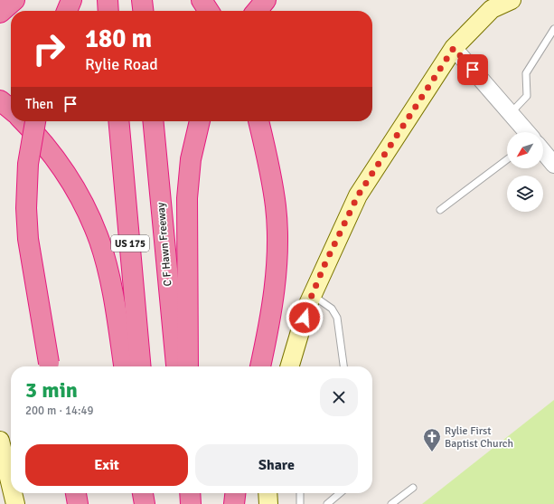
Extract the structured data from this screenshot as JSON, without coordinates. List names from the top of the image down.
{
  "streets": {
    "highway": ["US 175", "C F Hawn Freeway"]
  },
  "places": {
    "church": ["Rylie First Baptist Church"]
  },
  "north": "bottom left",
  "page": {
    "turn": ["180 m", "Rylie Road"],
    "then": "Then",
    "heading": ["3 min", "200 m · 14:49"],
    "buttons": ["Exit", "Share"]
  }
}
